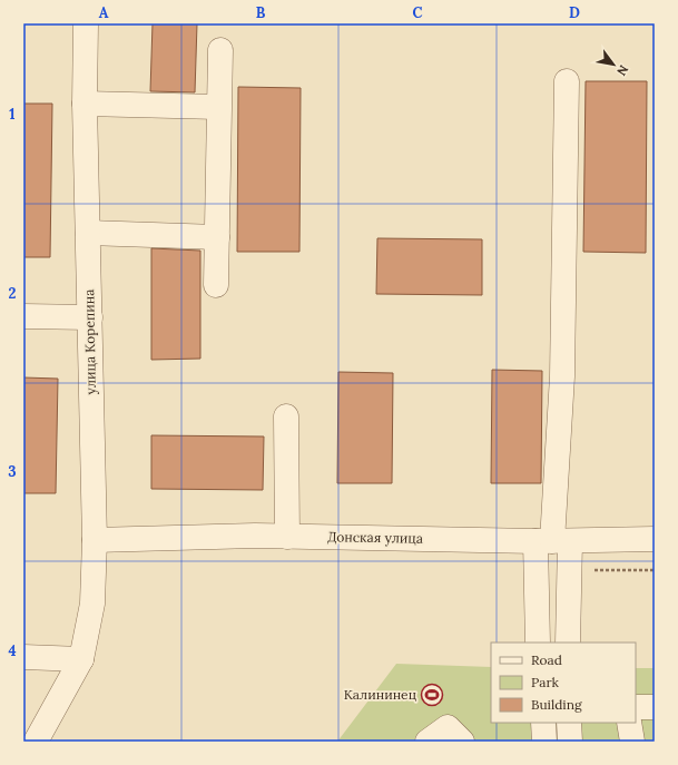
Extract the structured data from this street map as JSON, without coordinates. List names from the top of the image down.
{
  "streets": {
    "street": ["улица Корепина", "Донская улица"]
  },
  "crossings": [
    ["улица Корепина", "Донская улица"]
  ],
  "places": {
    "sports": ["Калининец"]
  },
  "legend": ["Road", "Park", "Building"],
  "north": "bottom right",
  "grid": {
    "columns": [
      "A",
      "B",
      "C",
      "D"
    ],
    "rows": [
      "1",
      "2",
      "3",
      "4"
    ]
  }
}
